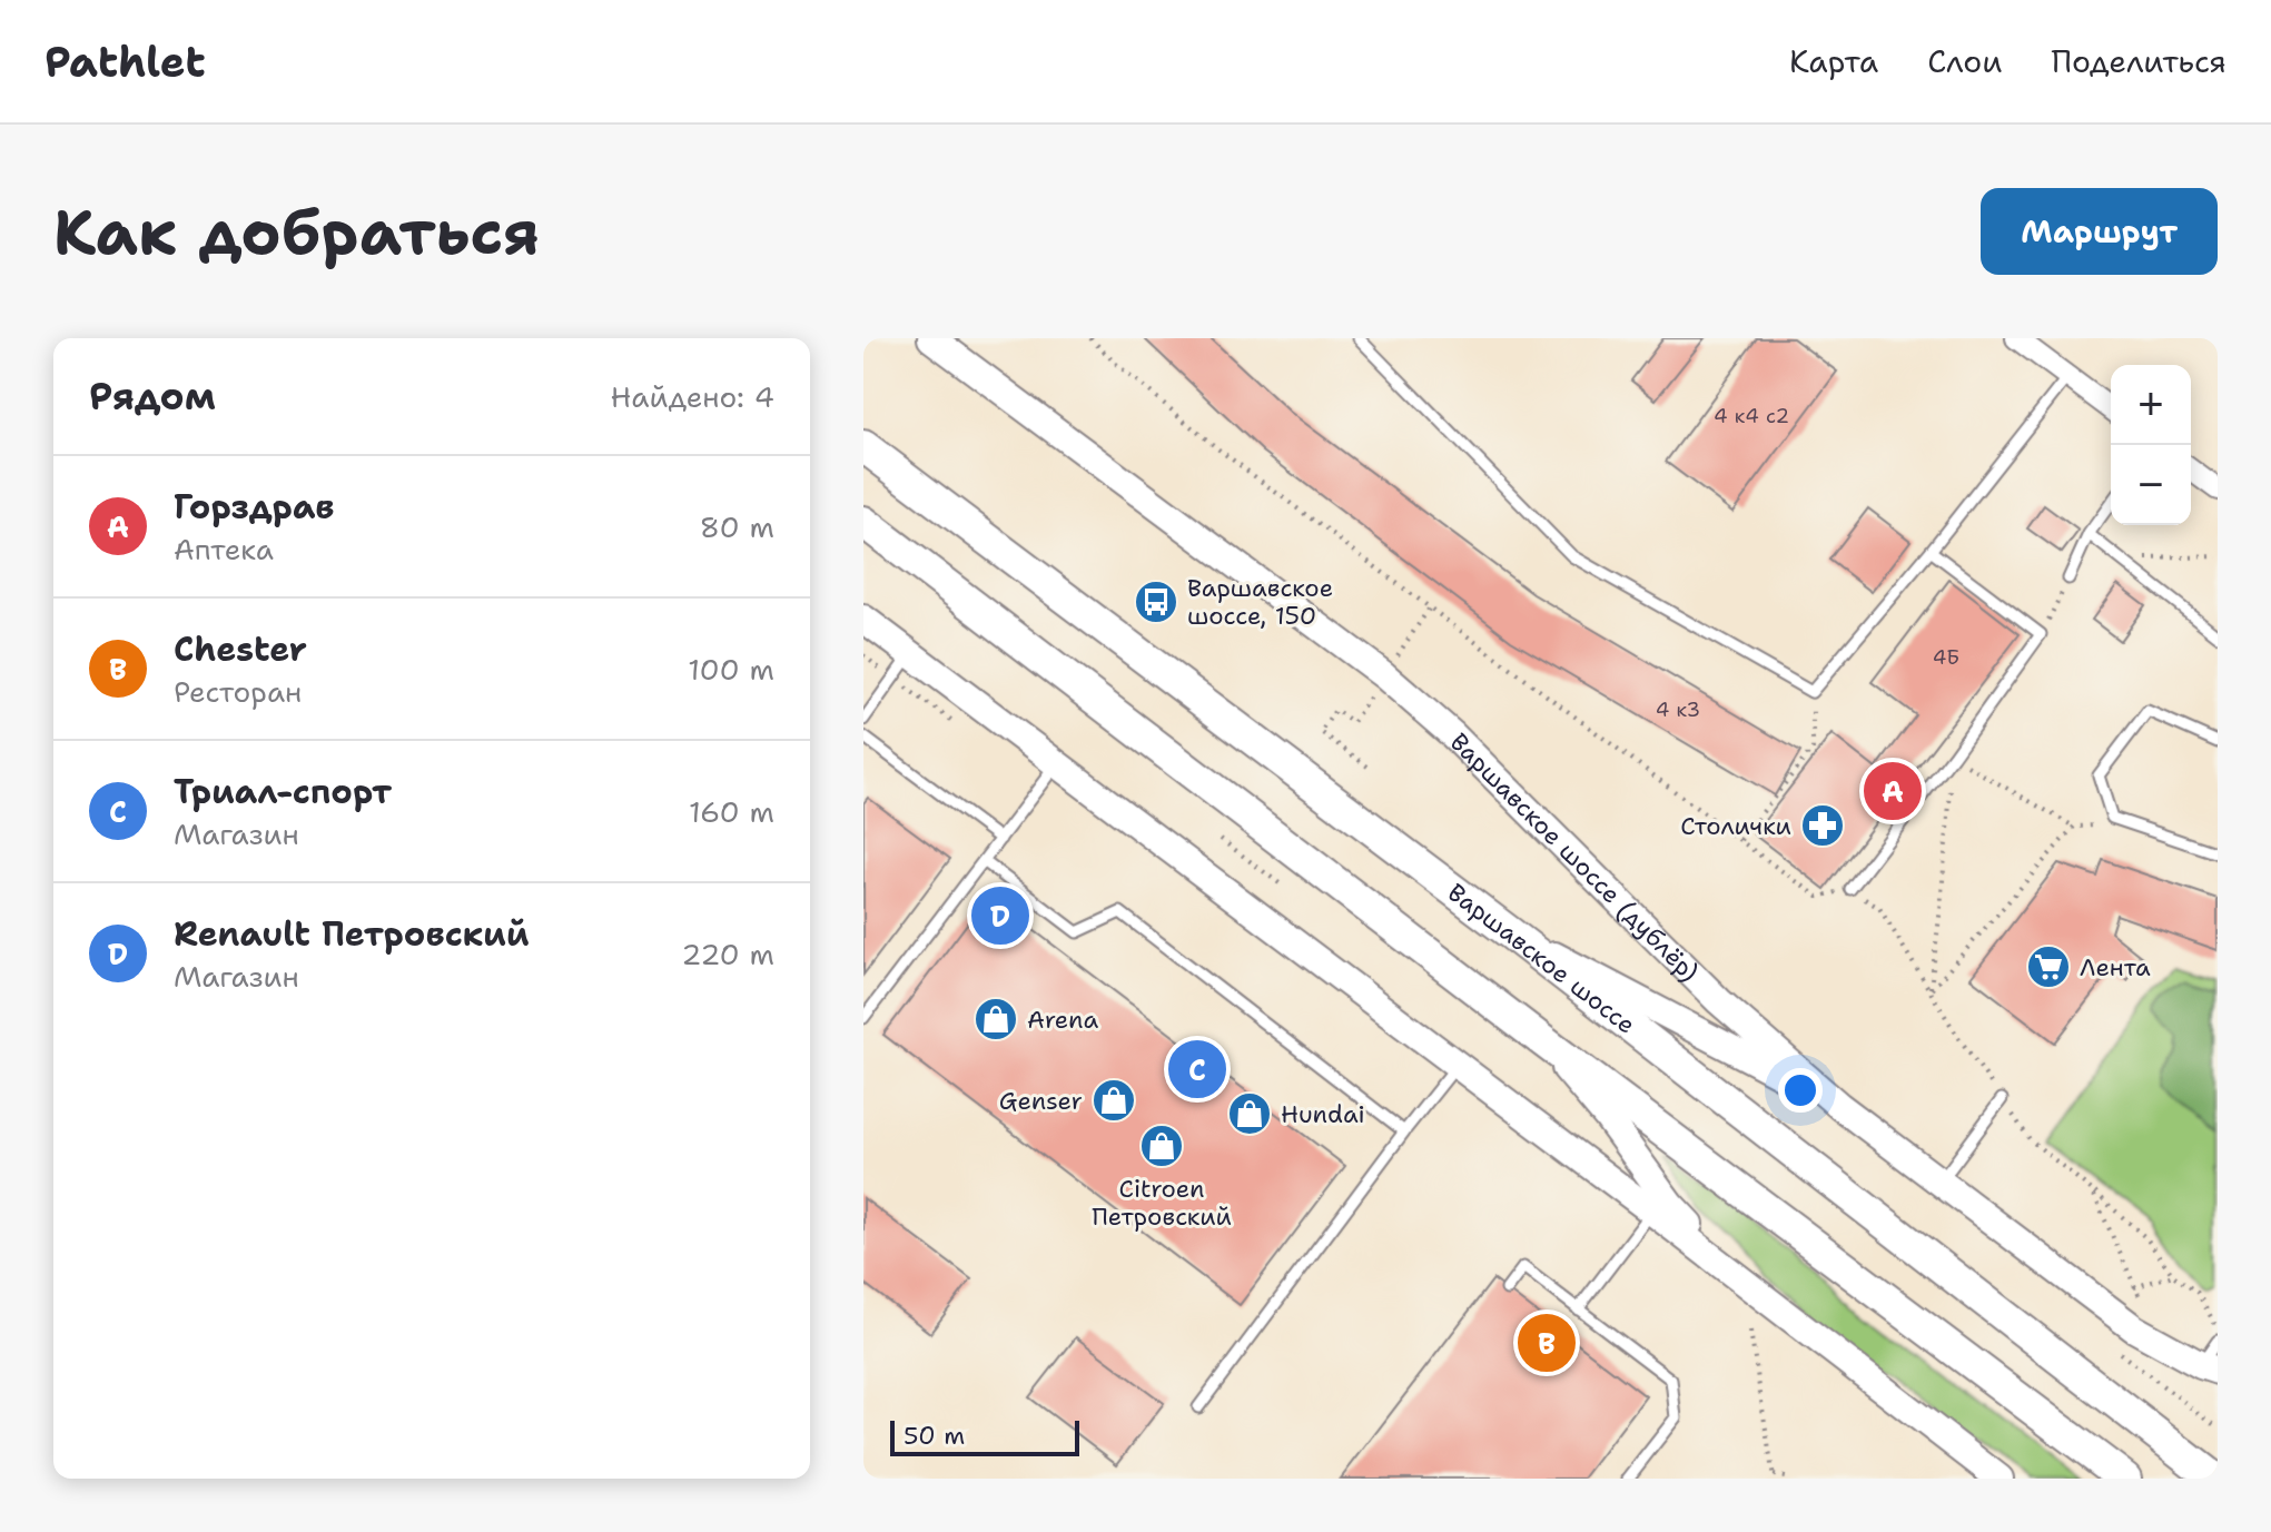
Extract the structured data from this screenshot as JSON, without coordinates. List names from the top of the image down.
{
  "streets": {
    "main road": ["Варшавское шоссе (дублёр)", "Варшавское шоссе"]
  },
  "places": {
    "bus stop": ["Варшавское шоссе, 150"],
    "pharmacy": ["Столички"],
    "supermarket": ["Лента"],
    "shop": [
      "Arena",
      "Genser",
      "Hundai",
      "Citroen Петровский"
    ]
  },
  "house_numbers": ["4 к4 с2", "4Б", "4 к3"],
  "scale_bar": "50 m",
  "page": {
    "header": "Pathlet",
    "nav": ["Карта", "Слои", "Поделиться"],
    "buttons": "Маршрут",
    "title": "Как добраться",
    "heading": ["Рядом", "Найдено: 4"],
    "map_buttons": ["+", "−"],
    "list": [
      {
        "mark": "A",
        "name": "Горздрав",
        "note": "Аптека",
        "value": "80 m"
      },
      {
        "mark": "B",
        "name": "Chester",
        "note": "Ресторан",
        "value": "100 m"
      },
      {
        "mark": "C",
        "name": "Триал-спорт",
        "note": "Магазин",
        "value": "160 m"
      },
      {
        "mark": "D",
        "name": "Renault Петровский",
        "note": "Магазин",
        "value": "220 m"
      }
    ],
    "pins": [
      "A",
      "D",
      "C",
      "B"
    ],
    "scale": "50 m"
  }
}
